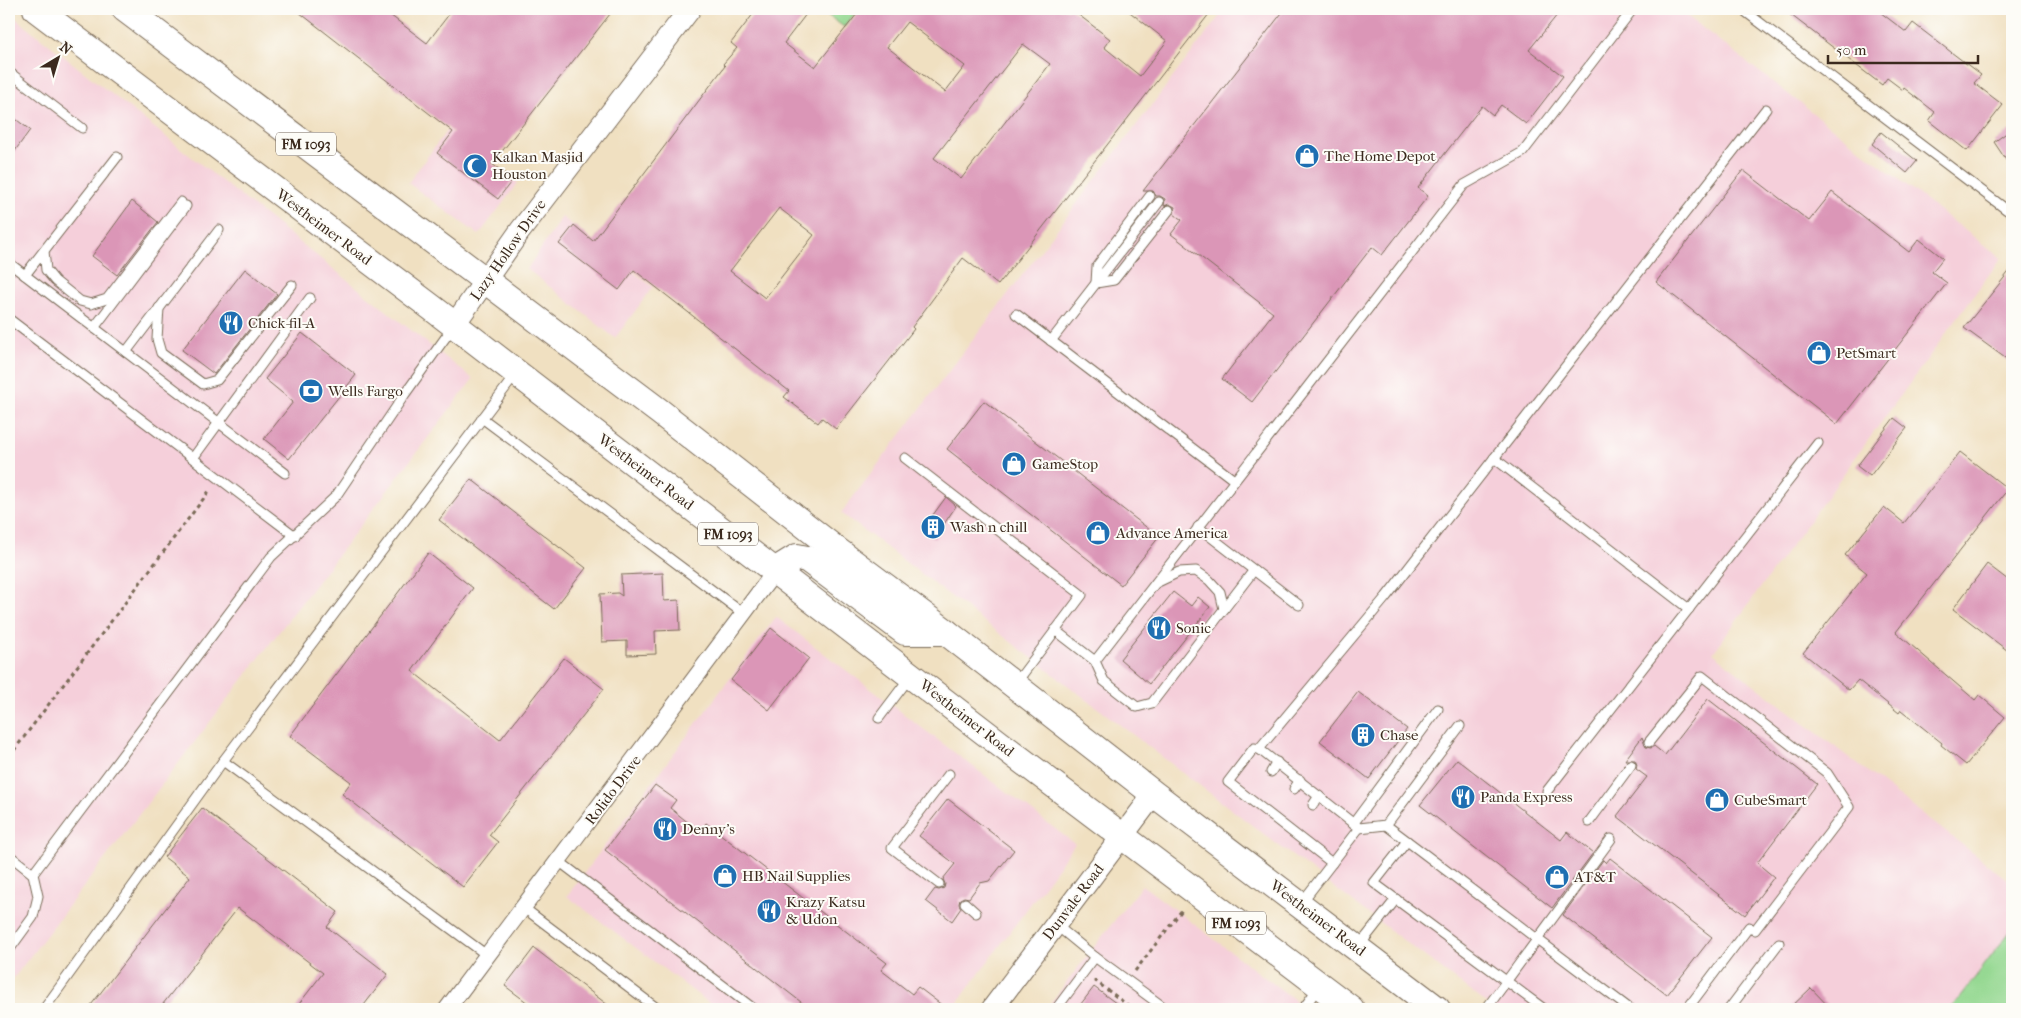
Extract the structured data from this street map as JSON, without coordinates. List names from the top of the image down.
{
  "streets": {
    "main road": ["FM 1093", "Westheimer Road"],
    "street": ["Lazy Hollow Drive", "Rolido Drive", "Dunvale Road"]
  },
  "crossings": [
    ["Westheimer Road", "Lazy Hollow Drive"],
    ["Westheimer Road", "Rolido Drive"],
    ["Westheimer Road", "Dunvale Road"]
  ],
  "places": {
    "shop": [
      "The Home Depot",
      "PetSmart",
      "GameStop",
      "Advance America",
      "CubeSmart",
      "HB Nail Supplies",
      "AT&T"
    ],
    "mosque": ["Kalkan Masjid Houston"],
    "restaurant": [
      "Chick-fil-A",
      "Sonic",
      "Panda Express",
      "Denny's",
      "Krazy Katsu & Udon"
    ],
    "bank": ["Wells Fargo"],
    "building": ["Wash n chill", "Chase"]
  },
  "scale_bar": "50 m",
  "north": "top right"
}
